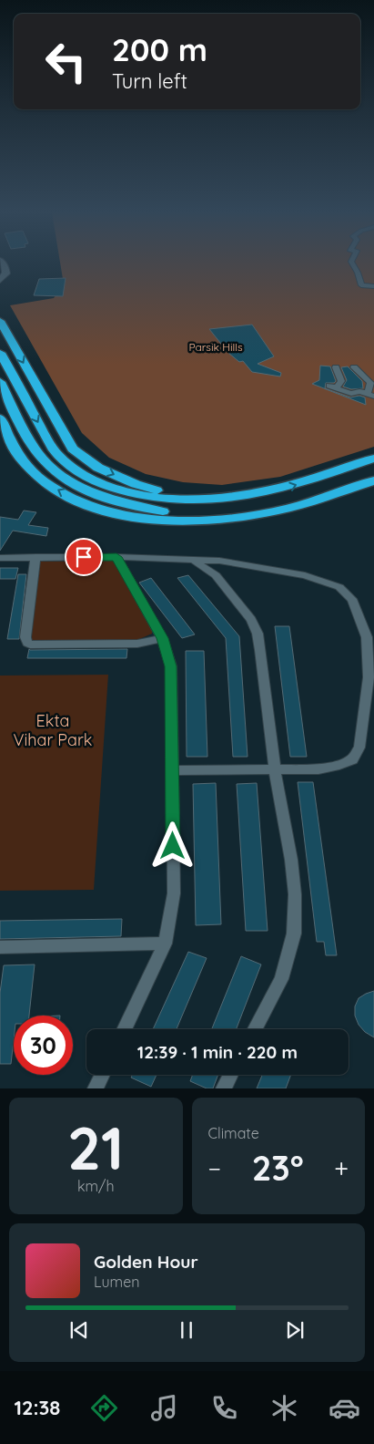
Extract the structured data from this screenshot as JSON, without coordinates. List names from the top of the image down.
{
  "parks": ["Parsik Hills", "Ekta Vihar Park"],
  "page": {
    "turn": ["200 m", "Turn left"],
    "limit": "30",
    "trip": "12:39 · 1 min · 220 m",
    "tile": [
      ["21", "km/h"],
      "Climate"
    ],
    "heat": ["−", "23°", "+"],
    "song": ["Golden Hour", "Lumen"],
    "tabs": "12:38"
  }
}
